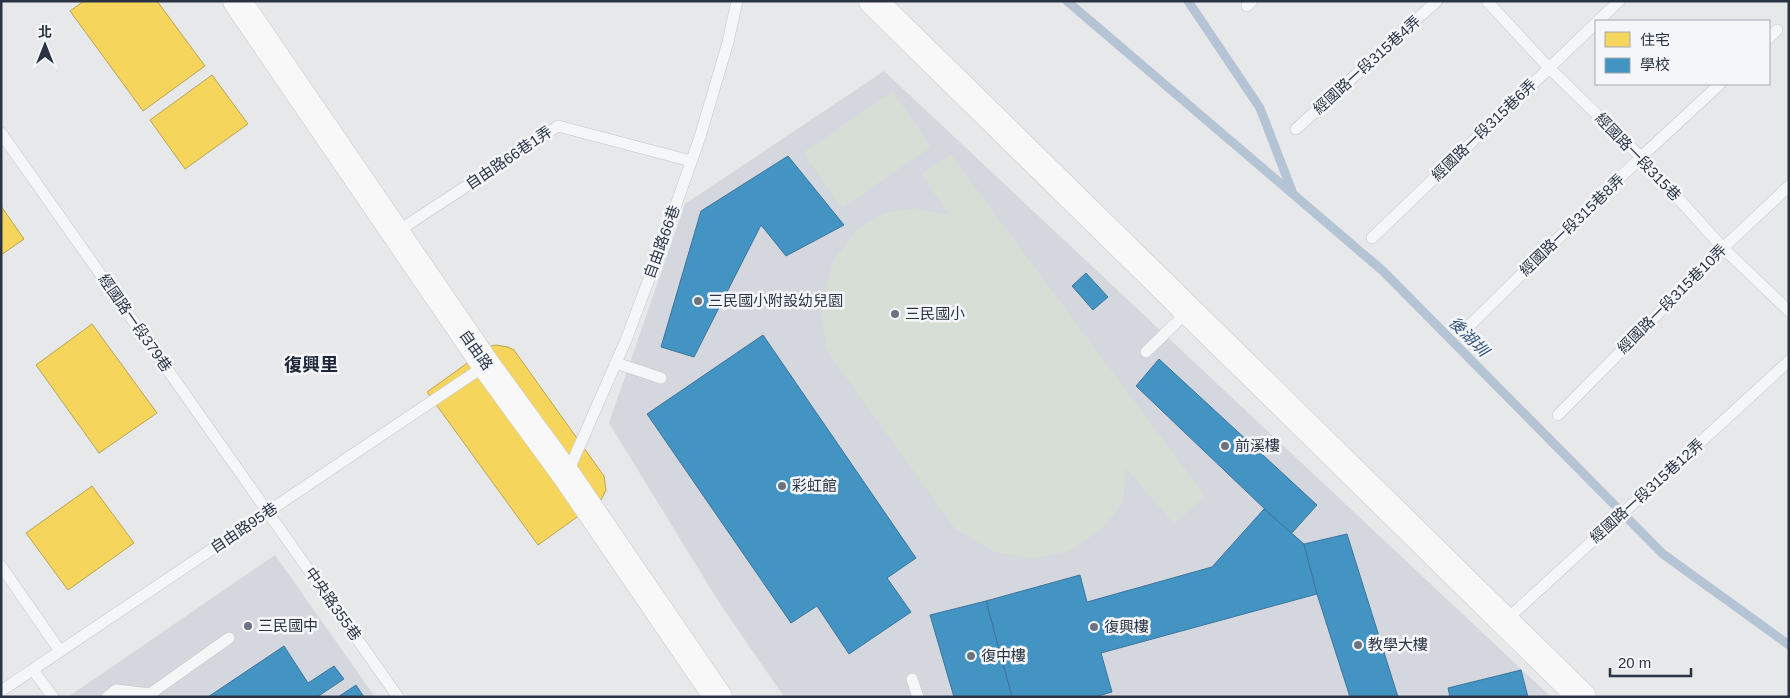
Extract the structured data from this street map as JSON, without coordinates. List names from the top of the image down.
{
  "streets": {
    "street": ["自由路"],
    "lane": [
      "經國路一段315巷4弄",
      "經國路一段315巷6弄",
      "經國路一段315巷",
      "自由路66巷1弄",
      "經國路一段315巷8弄",
      "自由路66巷",
      "經國路一段315巷10弄",
      "經國路一段379巷",
      "經國路一段315巷12弄",
      "自由路95巷",
      "中央路355巷"
    ]
  },
  "crossings": [
    ["經國路一段315巷6弄", "經國路一段315巷"],
    ["經國路一段315巷", "經國路一段315巷8弄"],
    ["經國路一段315巷", "經國路一段315巷10弄"],
    ["自由路66巷1弄", "自由路66巷"],
    ["自由路66巷1弄", "自由路"],
    ["自由路66巷", "自由路"],
    ["經國路一段379巷", "自由路95巷"],
    ["經國路一段379巷", "中央路355巷"],
    ["自由路", "自由路95巷"],
    ["自由路95巷", "中央路355巷"]
  ],
  "districts": ["復興里"],
  "water": ["後湖圳"],
  "places": [
    "三民國小附設幼兒園",
    "三民國小",
    "前溪樓",
    "彩虹館",
    "三民國中",
    "復興樓",
    "教學大樓",
    "復中樓"
  ],
  "legend": ["住宅", "學校"],
  "scale_bar": "20 m",
  "north": "top"
}
